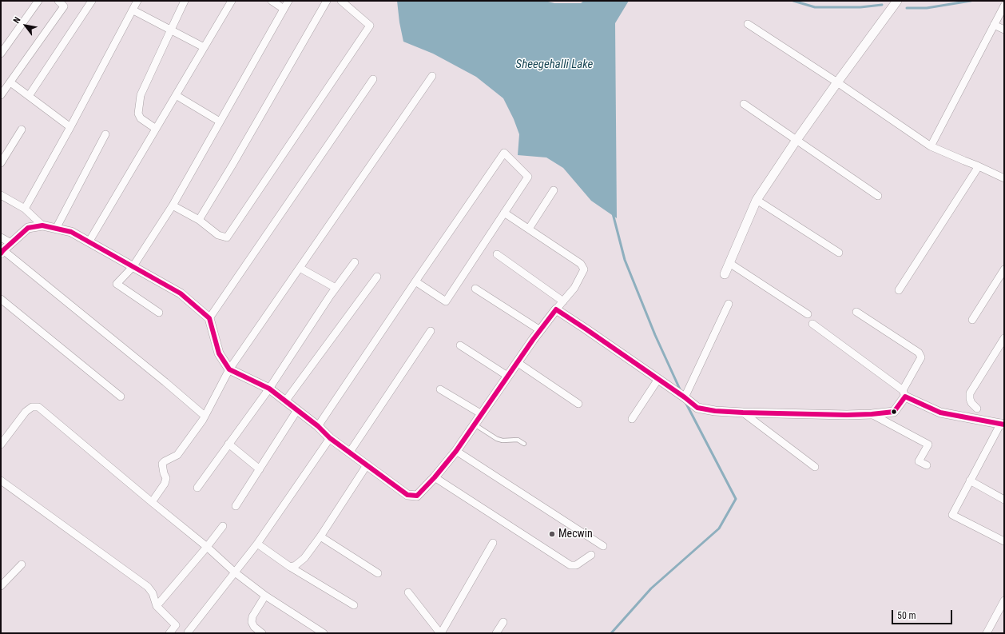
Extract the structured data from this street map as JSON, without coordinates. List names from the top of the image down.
{
  "water": ["Sheegehalli Lake"],
  "places": ["Mecwin"],
  "scale_bar": "50 m",
  "north": "top left"
}
